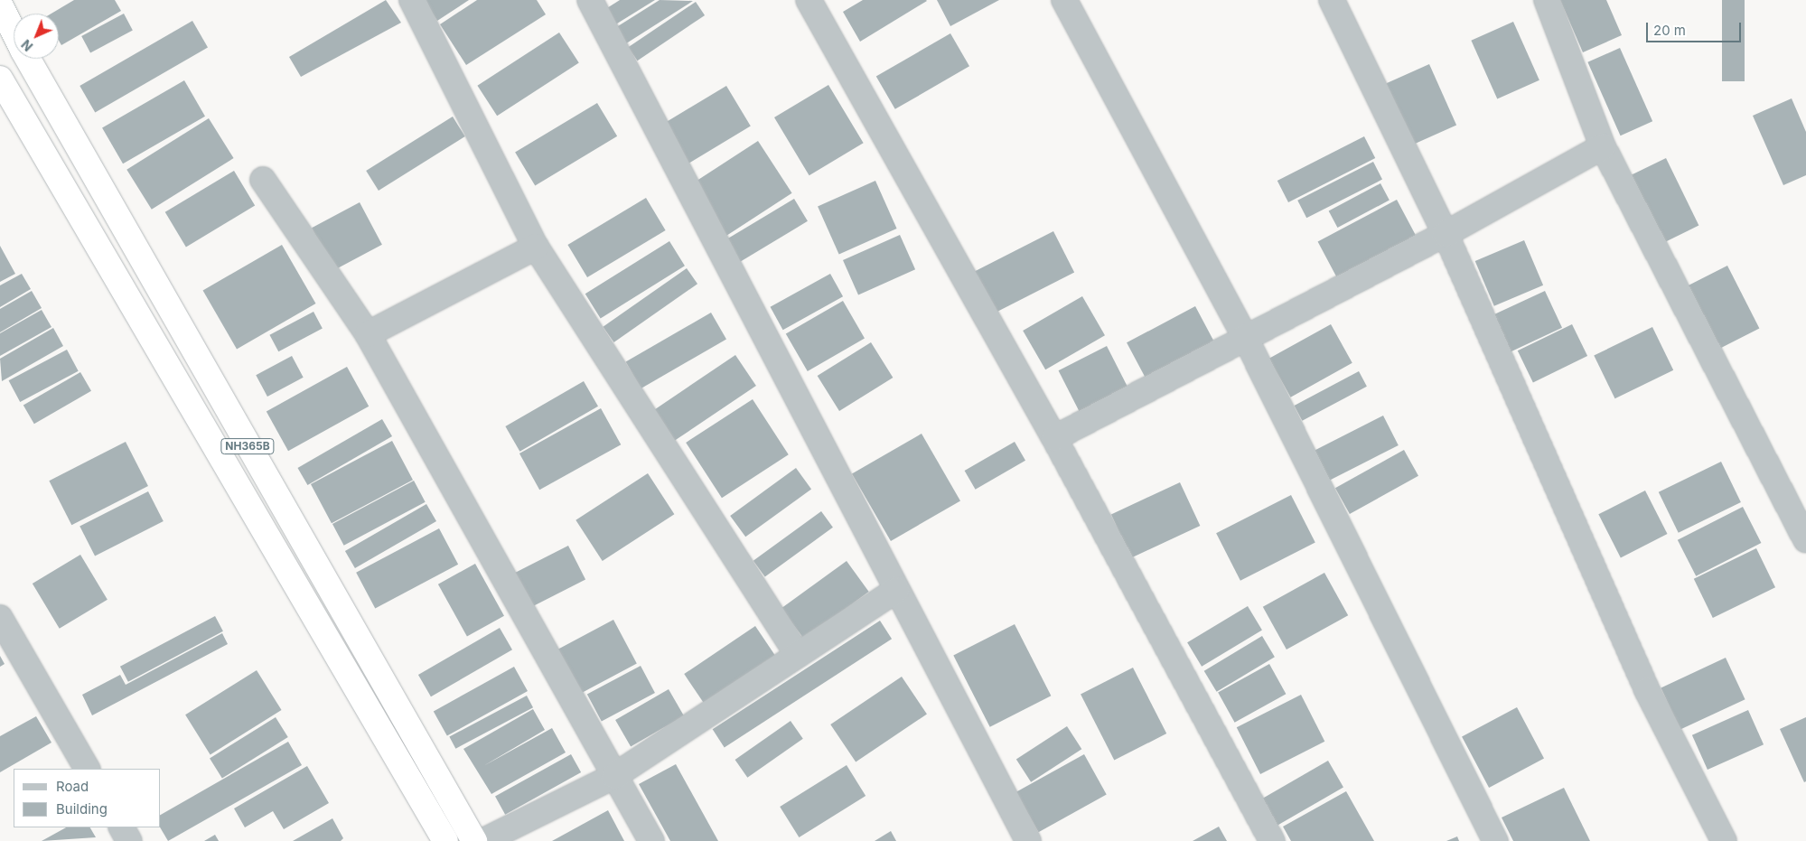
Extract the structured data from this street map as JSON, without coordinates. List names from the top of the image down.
{
  "streets": {
    "highway": ["NH365B"]
  },
  "legend": ["Road", "Building"],
  "scale_bar": "20 m",
  "north": "bottom left"
}
